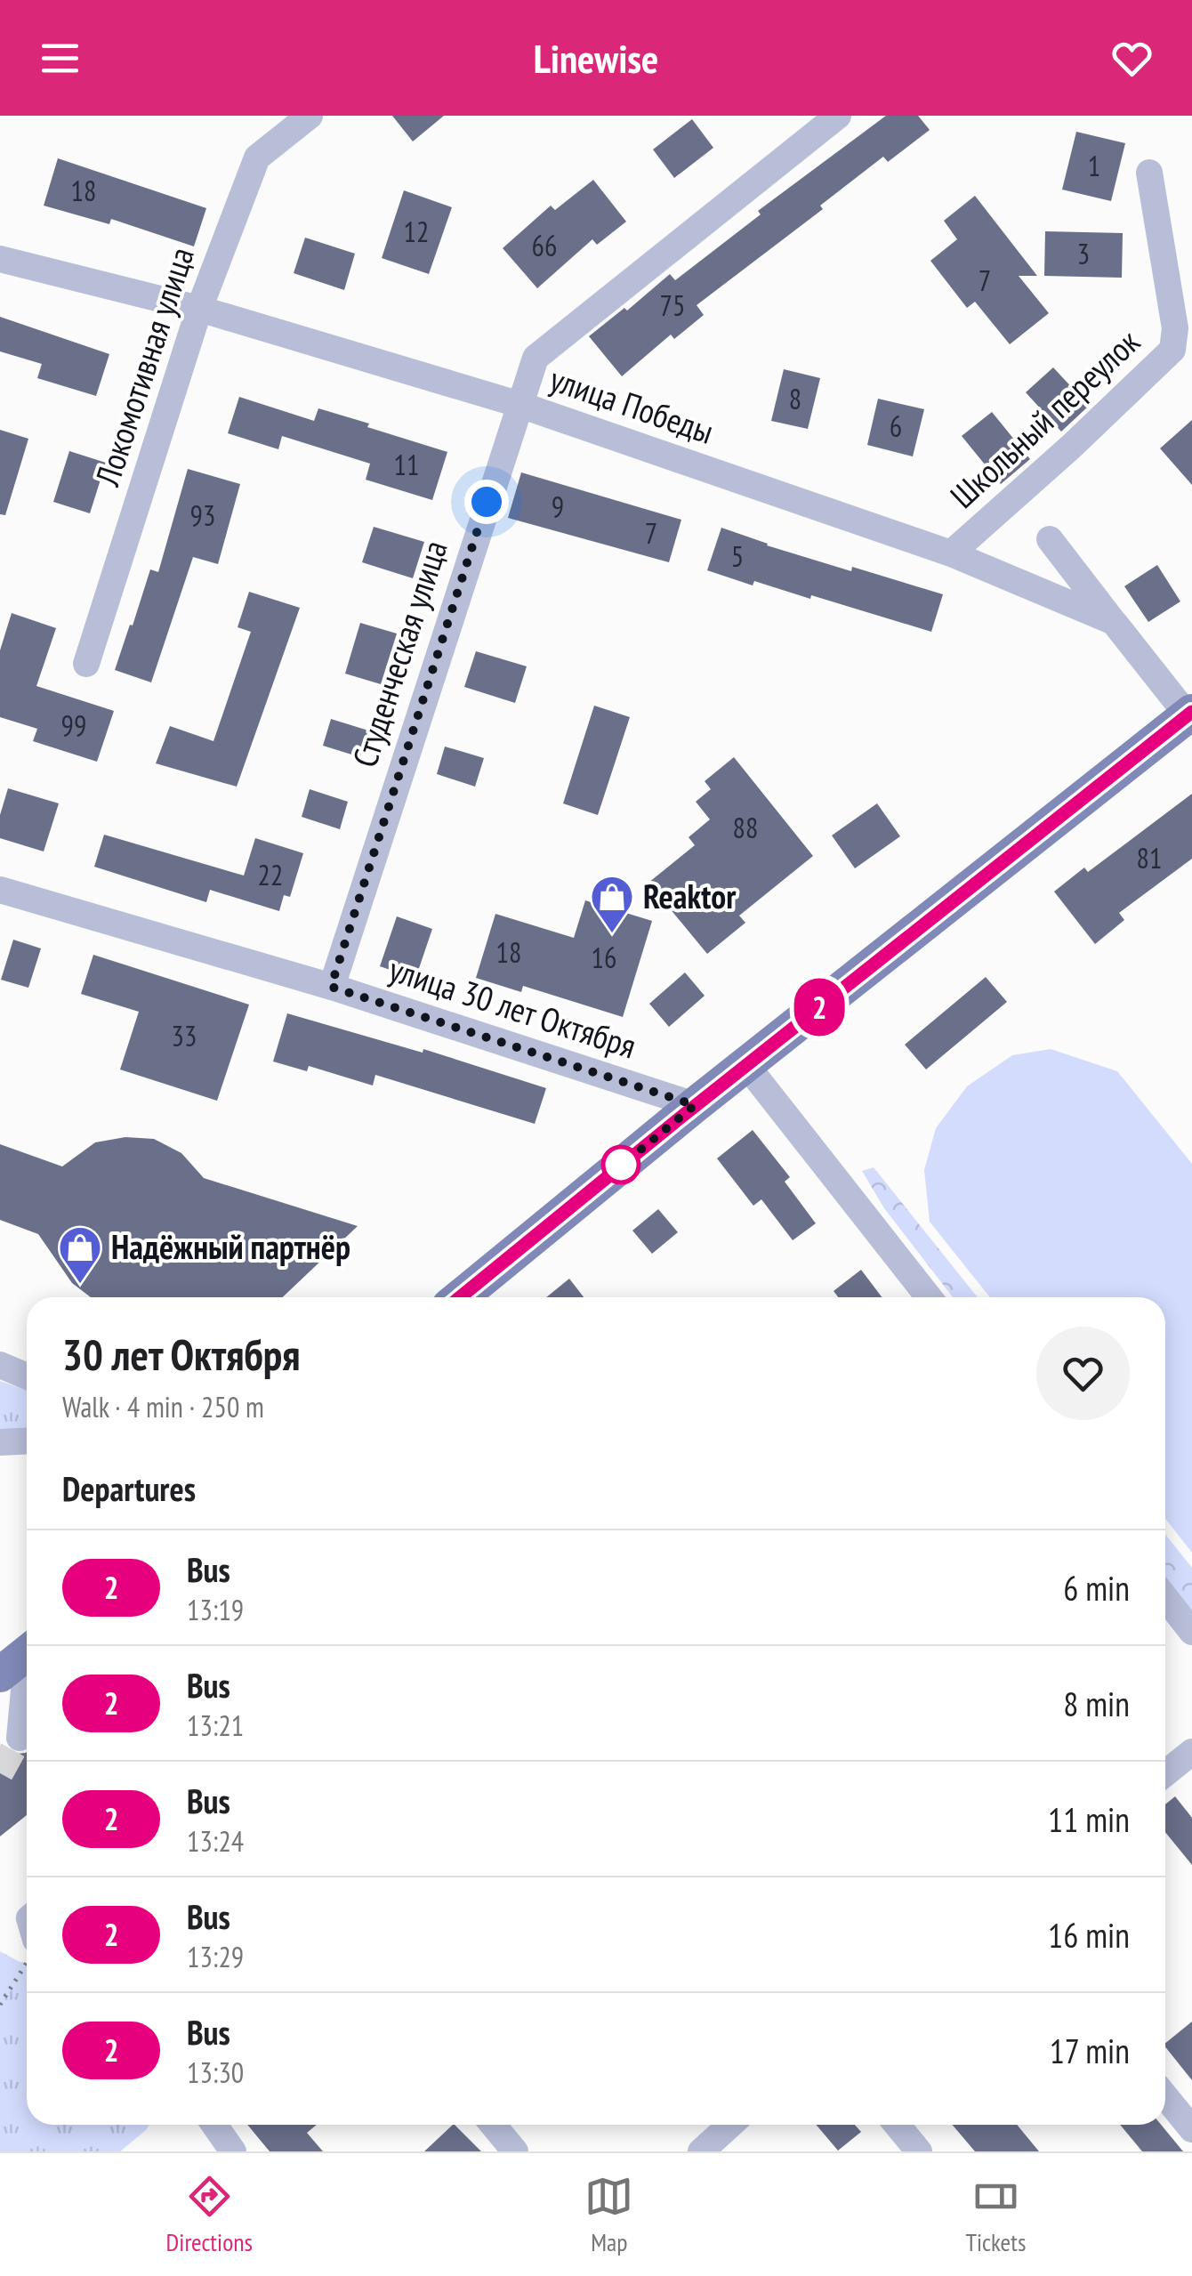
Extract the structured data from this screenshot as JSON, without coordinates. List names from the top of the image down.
{
  "streets": {
    "street": [
      "Локомотивная улица",
      "улица Победы",
      "Школьный переулок",
      "Студенческая улица",
      "улица 30 лет Октября"
    ]
  },
  "crossings": [
    ["Локомотивная улица", "улица Победы"],
    ["улица Победы", "Школьный переулок"],
    ["улица Победы", "Студенческая улица"],
    ["Студенческая улица", "улица 30 лет Октября"]
  ],
  "places": {
    "shop": ["Reaktor", "Надёжный партнёр"]
  },
  "lines": ["bus line 2"],
  "house_numbers": [
    "1",
    "18",
    "12",
    "66",
    "3",
    "7",
    "75",
    "8",
    "6",
    "11",
    "9",
    "93",
    "7",
    "5",
    "99",
    "88",
    "81",
    "22",
    "18",
    "16",
    "33"
  ],
  "page": {
    "header": "Linewise",
    "on_map": "2",
    "heading": [
      ["30 лет Октября", "Walk · 4 min · 250 m"],
      "Departures"
    ],
    "list": [
      {
        "mark": "2",
        "name": "Bus",
        "note": "13:19",
        "value": "6 min"
      },
      {
        "mark": "2",
        "name": "Bus",
        "note": "13:21",
        "value": "8 min"
      },
      {
        "mark": "2",
        "name": "Bus",
        "note": "13:24",
        "value": "11 min"
      },
      {
        "mark": "2",
        "name": "Bus",
        "note": "13:29",
        "value": "16 min"
      },
      {
        "mark": "2",
        "name": "Bus",
        "note": "13:30",
        "value": "17 min"
      }
    ],
    "tabs": ["Directions", "Map", "Tickets"]
  }
}
